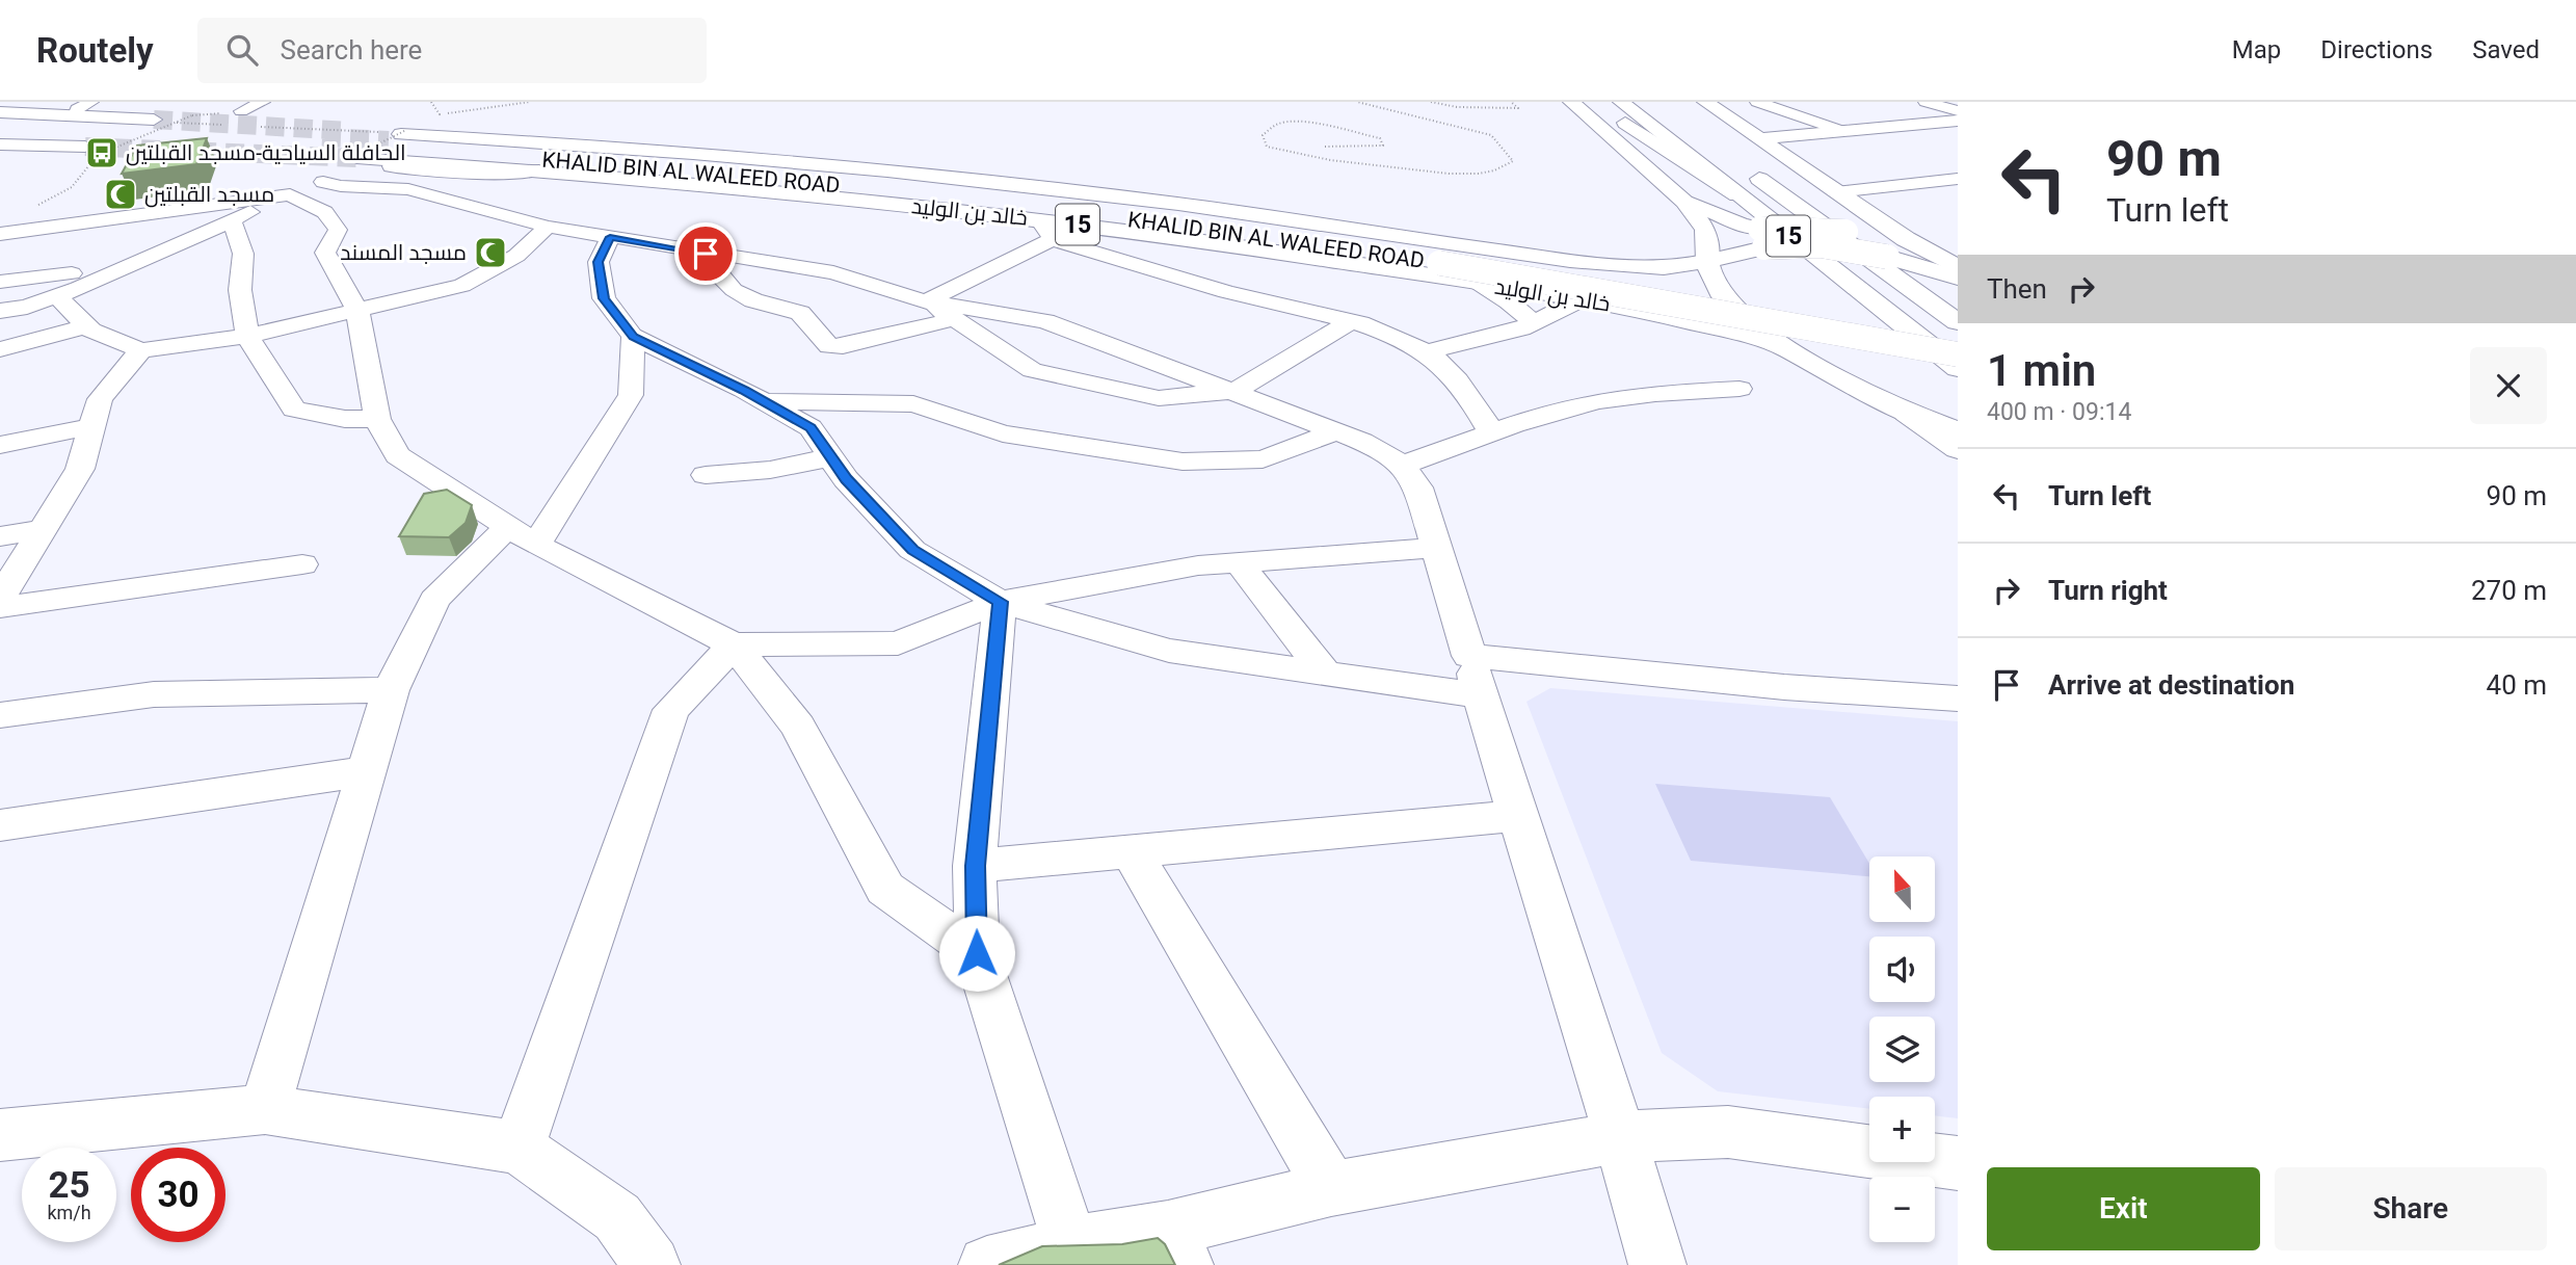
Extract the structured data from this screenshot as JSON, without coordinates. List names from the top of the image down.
{
  "streets": {
    "main road": ["KHALID BIN AL WALEED ROAD", "خالد بن الوليد", "15"]
  },
  "crossings": [
    ["KHALID BIN AL WALEED ROAD", "خالد بن الوليد"],
    ["خالد بن الوليد", "15"]
  ],
  "places": {
    "bus stop": ["الحافلة السياحية-مسجد القبلتين"],
    "mosque": ["مسجد القبلتين", "مسجد المسند"]
  },
  "north": "top",
  "page": {
    "header": "Routely",
    "search": "Search here",
    "nav": ["Map", "Directions", "Saved"],
    "turn": ["90 m", "Turn left"],
    "then": "Then",
    "heading": ["1 min", "400 m · 09:14"],
    "list": [
      {
        "name": "Turn left",
        "value": "90 m"
      },
      {
        "name": "Turn right",
        "value": "270 m"
      },
      {
        "name": "Arrive at destination",
        "value": "40 m"
      }
    ],
    "map_buttons": ["+", "−"],
    "speed": "25 km/h",
    "limit": "30",
    "buttons": ["Exit", "Share"]
  }
}
